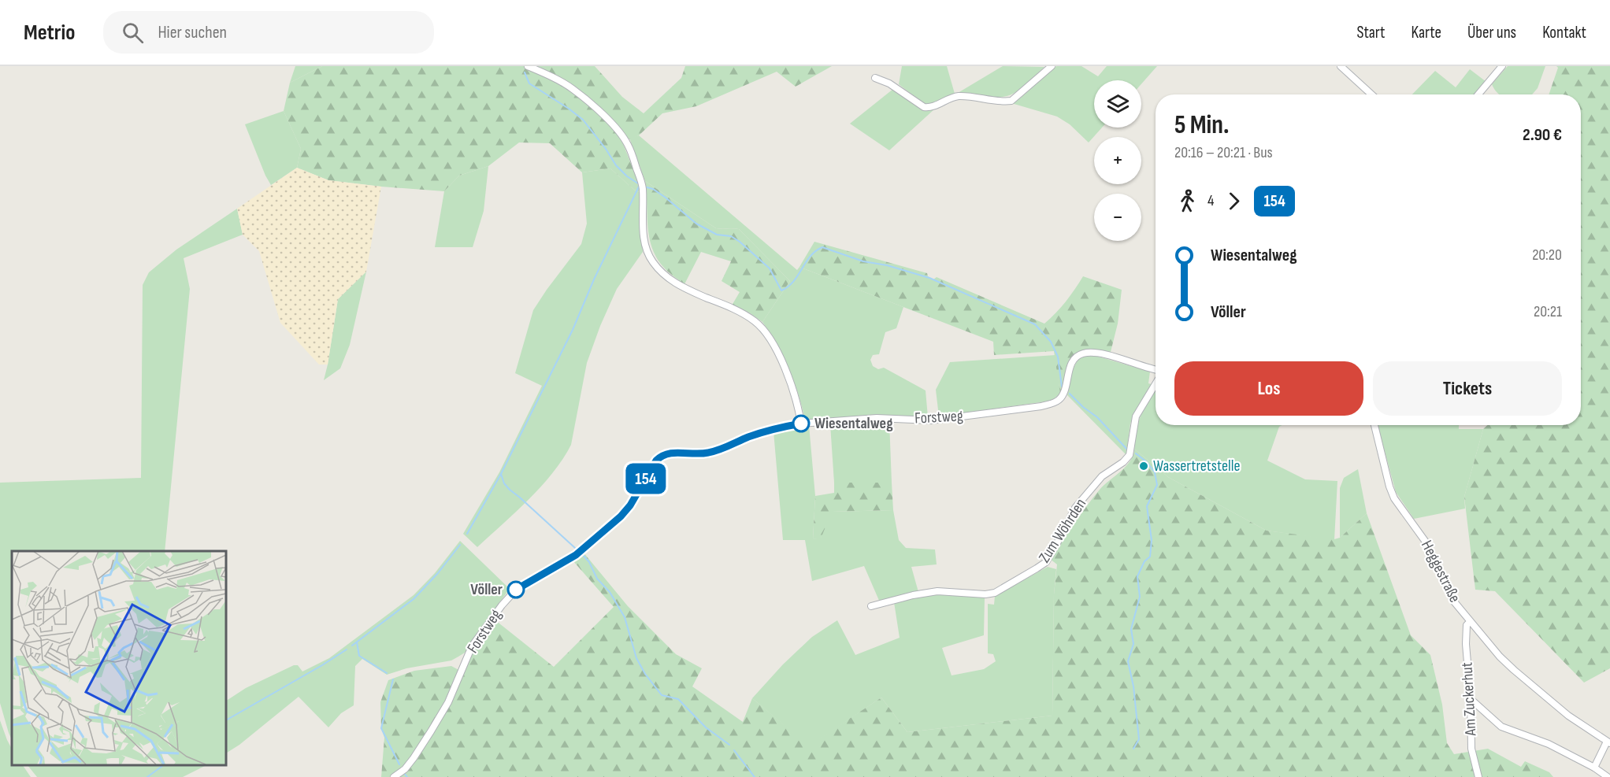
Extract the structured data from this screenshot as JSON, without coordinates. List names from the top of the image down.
{
  "streets": {
    "street": [
      "Forstweg",
      "Zum Wöhrden",
      "Heggestraße",
      "Am Zuckerhut"
    ]
  },
  "crossings": [
    ["Heggestraße", "Am Zuckerhut"]
  ],
  "places": ["Wiesentalweg", "Wassertretstelle", "Völler"],
  "lines": ["bus line 154"],
  "page": {
    "header": "Metrio",
    "search": "Hier suchen",
    "nav": [
      "Start",
      "Karte",
      "Über uns",
      "Kontakt"
    ],
    "on_map": "154",
    "map_buttons": ["+", "−"],
    "heading": ["5 Min.", "20:16 – 20:21 · Bus", "2.90 €"],
    "legs": ["4", "154"],
    "list": [
      {
        "name": "Wiesentalweg",
        "value": "20:20"
      },
      {
        "name": "Völler",
        "value": "20:21"
      }
    ],
    "buttons": ["Los", "Tickets"]
  }
}
